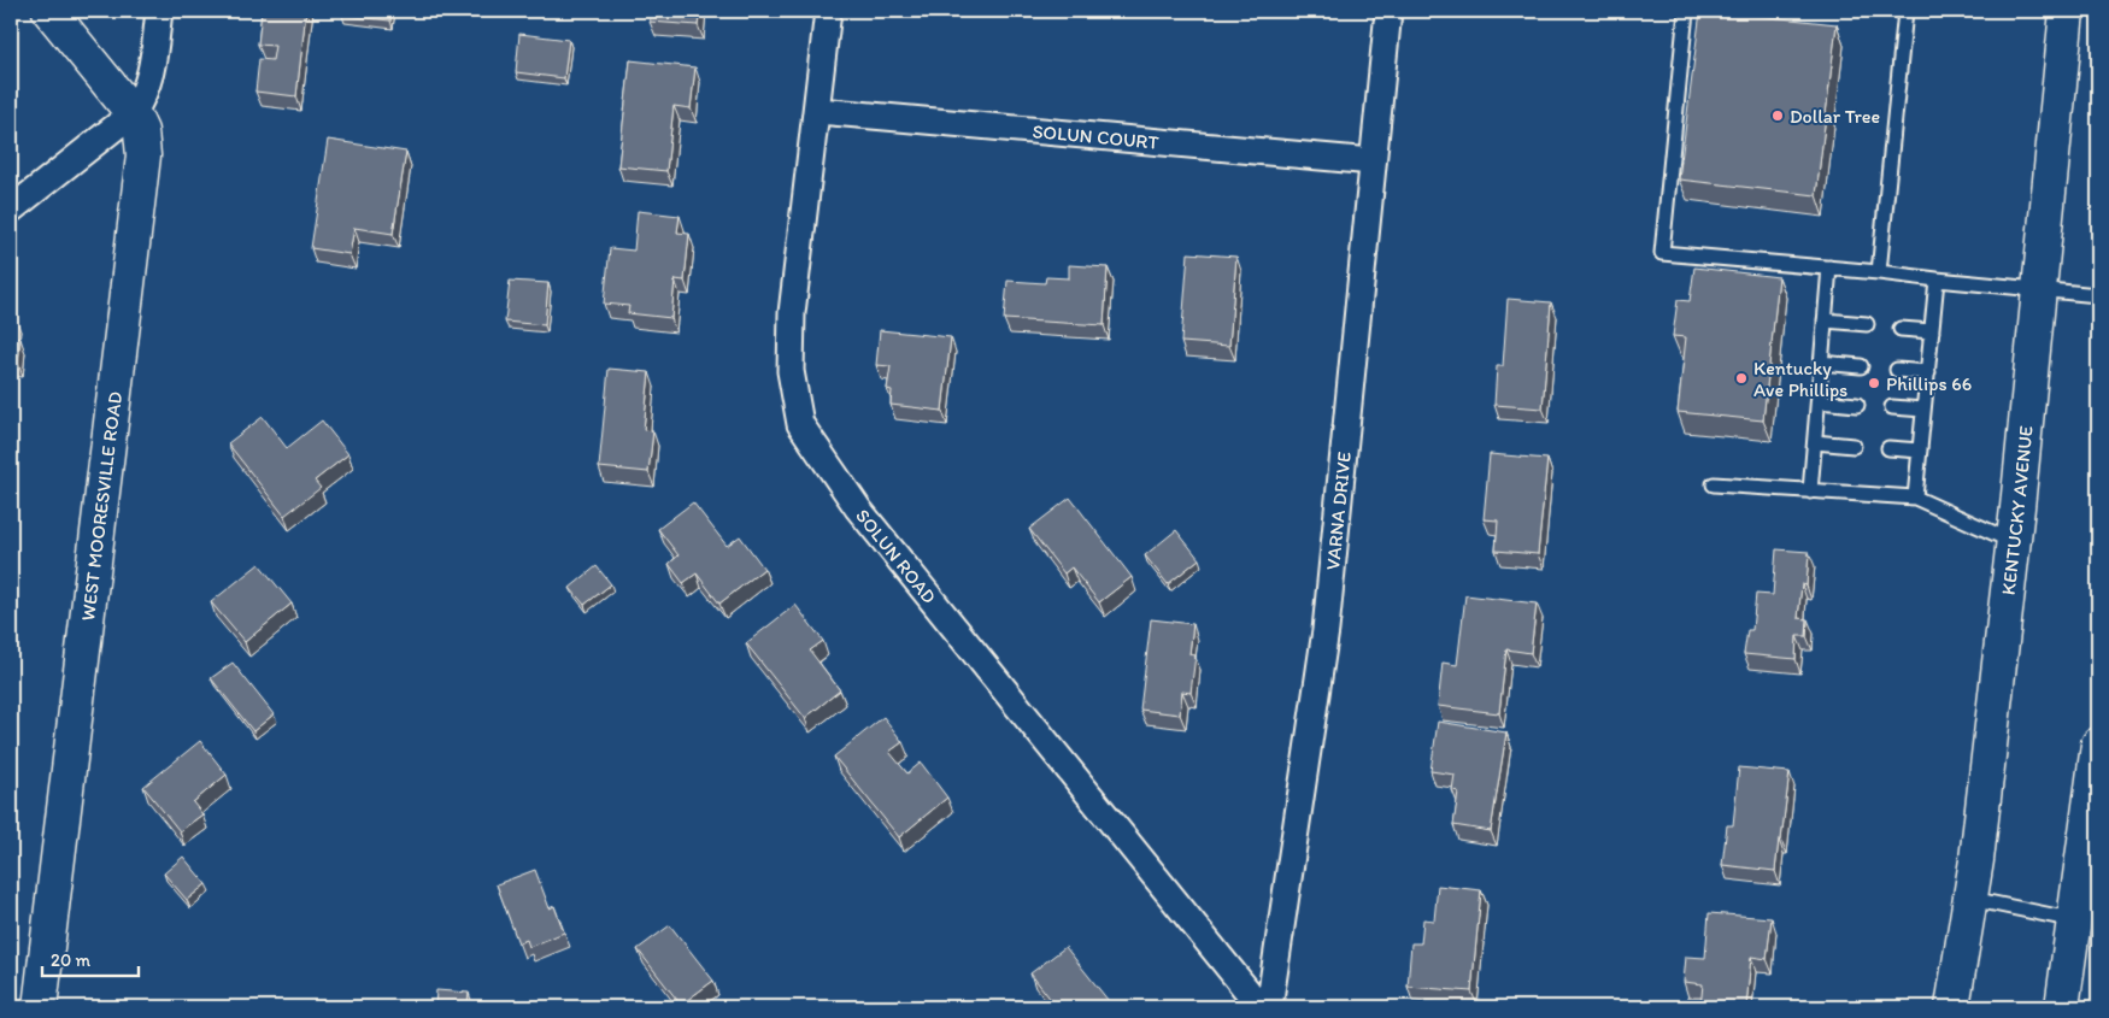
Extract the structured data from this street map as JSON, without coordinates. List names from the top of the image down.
{
  "streets": {
    "main road": ["WEST MOORESVILLE ROAD", "KENTUCKY AVENUE"],
    "street": ["SOLUN COURT", "VARNA DRIVE", "SOLUN ROAD"]
  },
  "crossings": [
    ["SOLUN COURT", "VARNA DRIVE"],
    ["SOLUN COURT", "SOLUN ROAD"]
  ],
  "places": ["Dollar Tree", "Kentucky Ave Phillips", "Phillips 66"],
  "scale_bar": "20 m"
}
